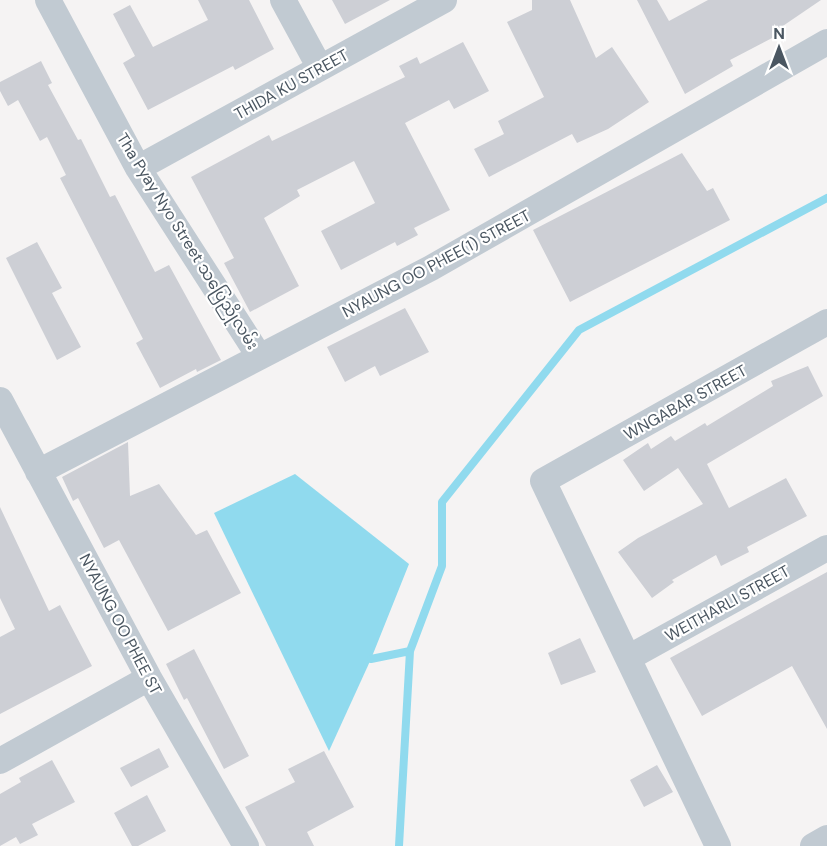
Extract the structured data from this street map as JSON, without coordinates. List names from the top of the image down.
{
  "streets": {
    "street": [
      "THIDA KU STREET",
      "Tha Pyay Nyo Street သပြေညိုလမ်း",
      "NYAUNG OO PHEE(1) STREET",
      "WNGABAR STREET",
      "WEITHARLI STREET",
      "NYAUNG OO PHEE ST"
    ]
  },
  "crossings": [
    ["THIDA KU STREET", "Tha Pyay Nyo Street သပြေညိုလမ်း"],
    ["Tha Pyay Nyo Street သပြေညိုလမ်း", "NYAUNG OO PHEE(1) STREET"],
    ["NYAUNG OO PHEE(1) STREET", "NYAUNG OO PHEE ST"],
    ["WNGABAR STREET", "WEITHARLI STREET"]
  ],
  "north": "top"
}
